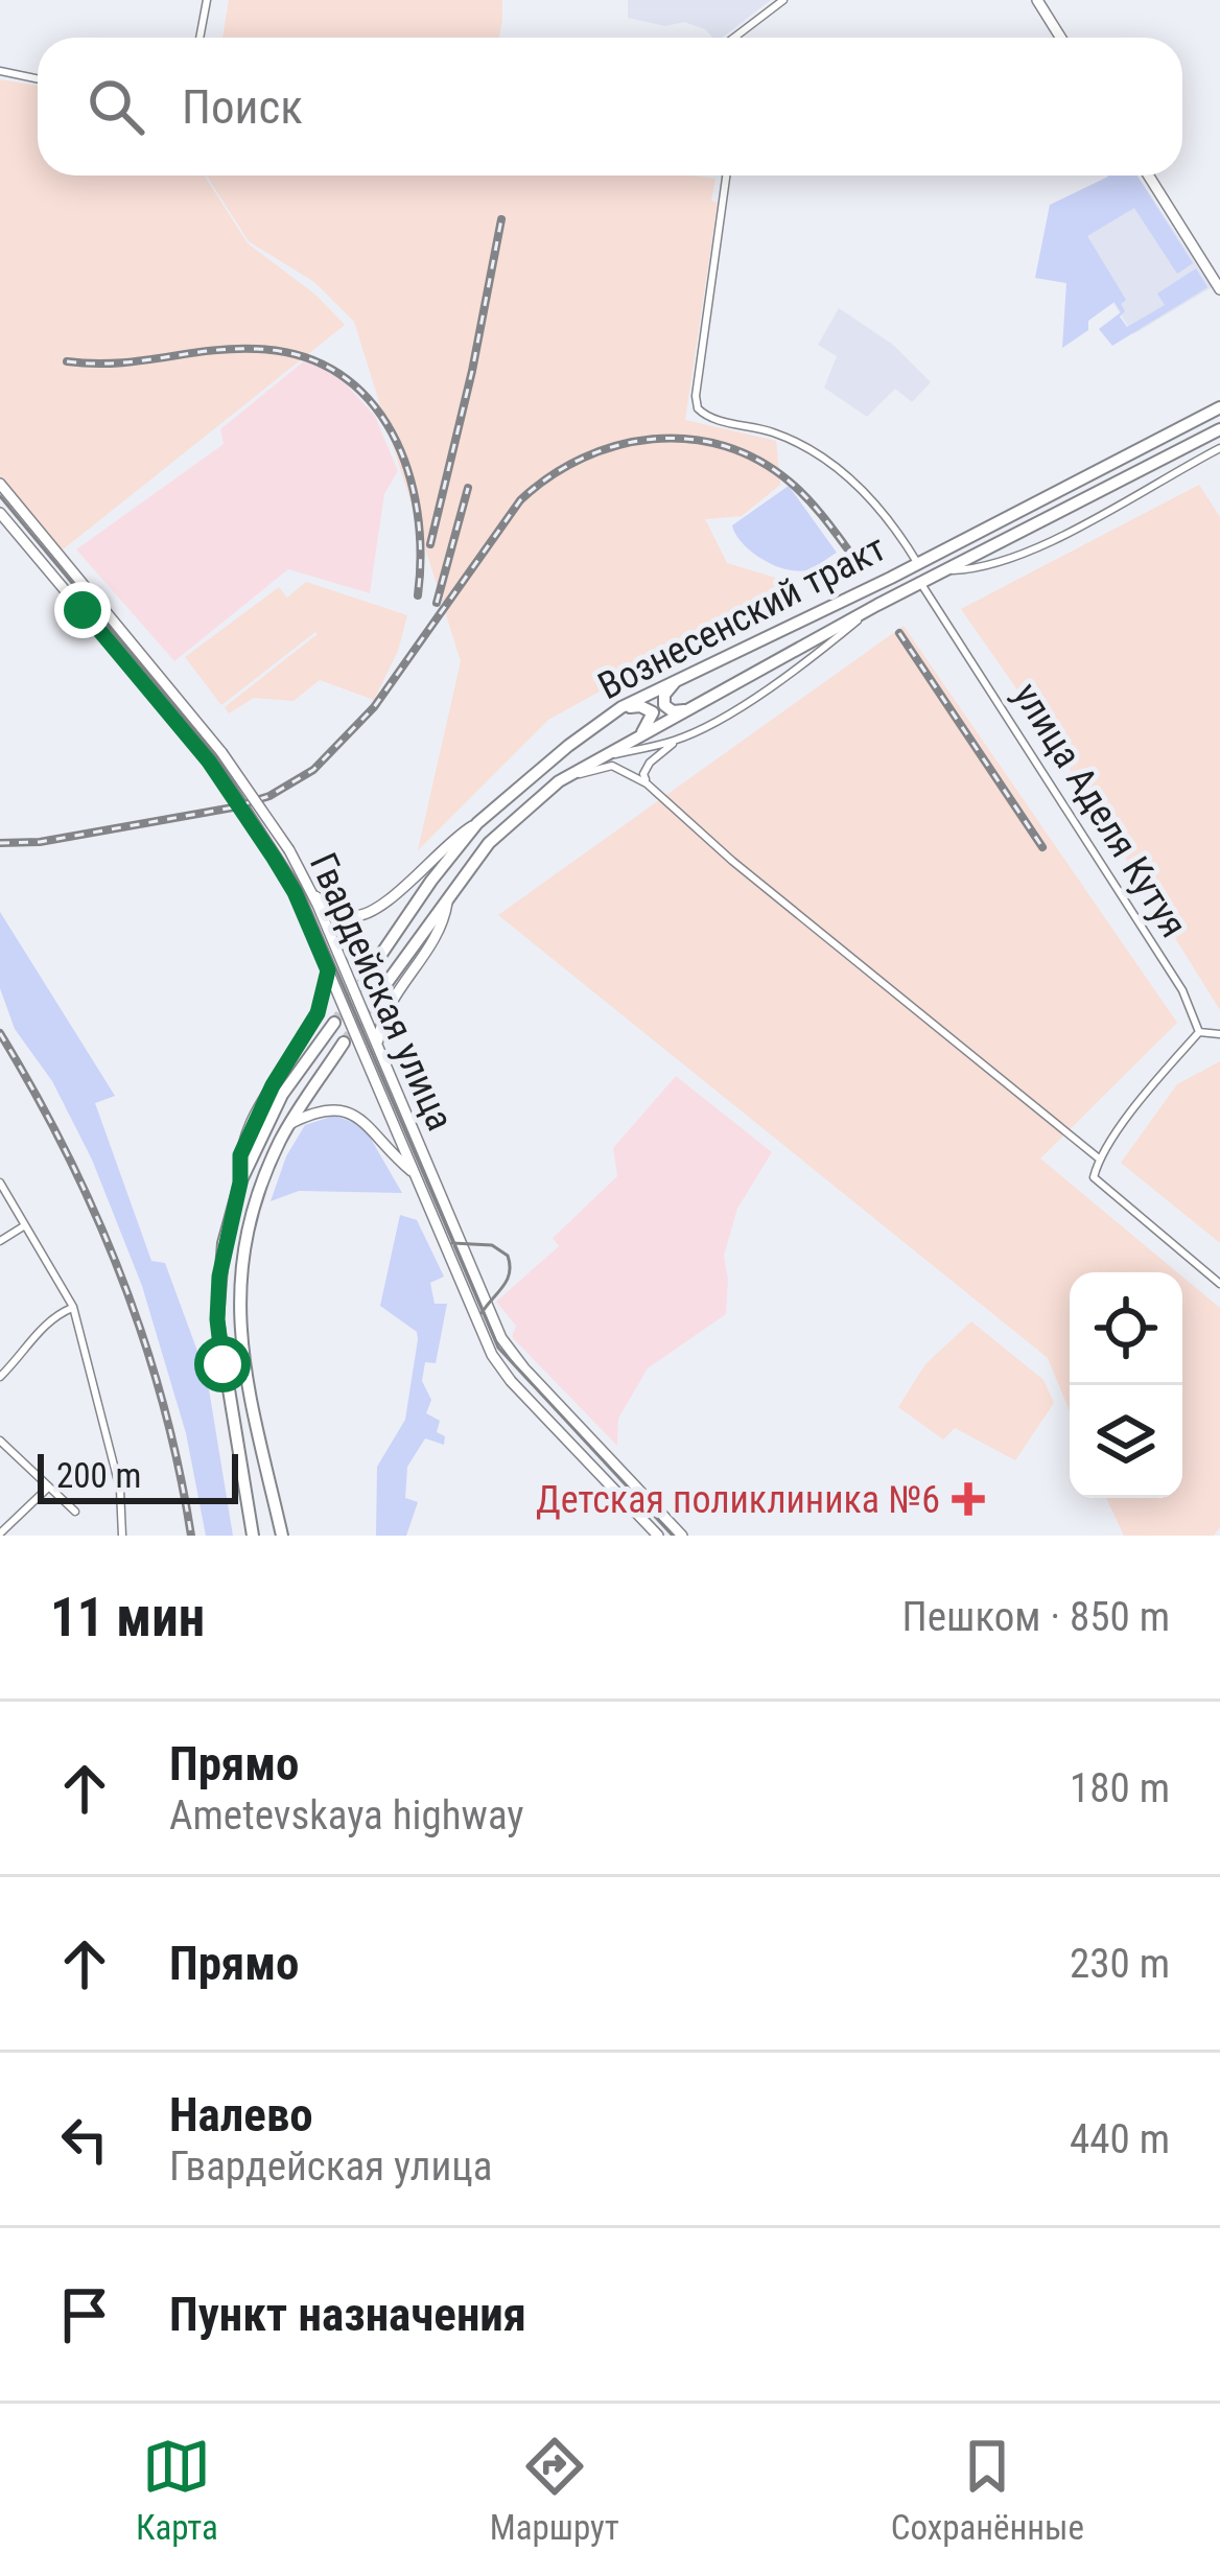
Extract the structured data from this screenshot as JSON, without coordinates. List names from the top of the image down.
{
  "streets": {
    "main road": ["Вознесенский тракт", "Гвардейская улица"],
    "street": ["улица Аделя Кутуя"]
  },
  "crossings": [
    ["Вознесенский тракт", "улица Аделя Кутуя"]
  ],
  "places": {
    "health": ["Детская поликлиника №6"]
  },
  "scale_bar": "200 m",
  "page": {
    "search": "Поиск",
    "scale": "200 m",
    "heading": ["11 мин", "Пешком · 850 m"],
    "list": [
      ["Прямо", "Ametevskaya highway", "180 m"],
      ["Прямо", "230 m"],
      ["Налево", "Гвардейская улица", "440 m"],
      "Пункт назначения"
    ],
    "nav": ["Карта", "Маршрут", "Сохранённые"]
  }
}
